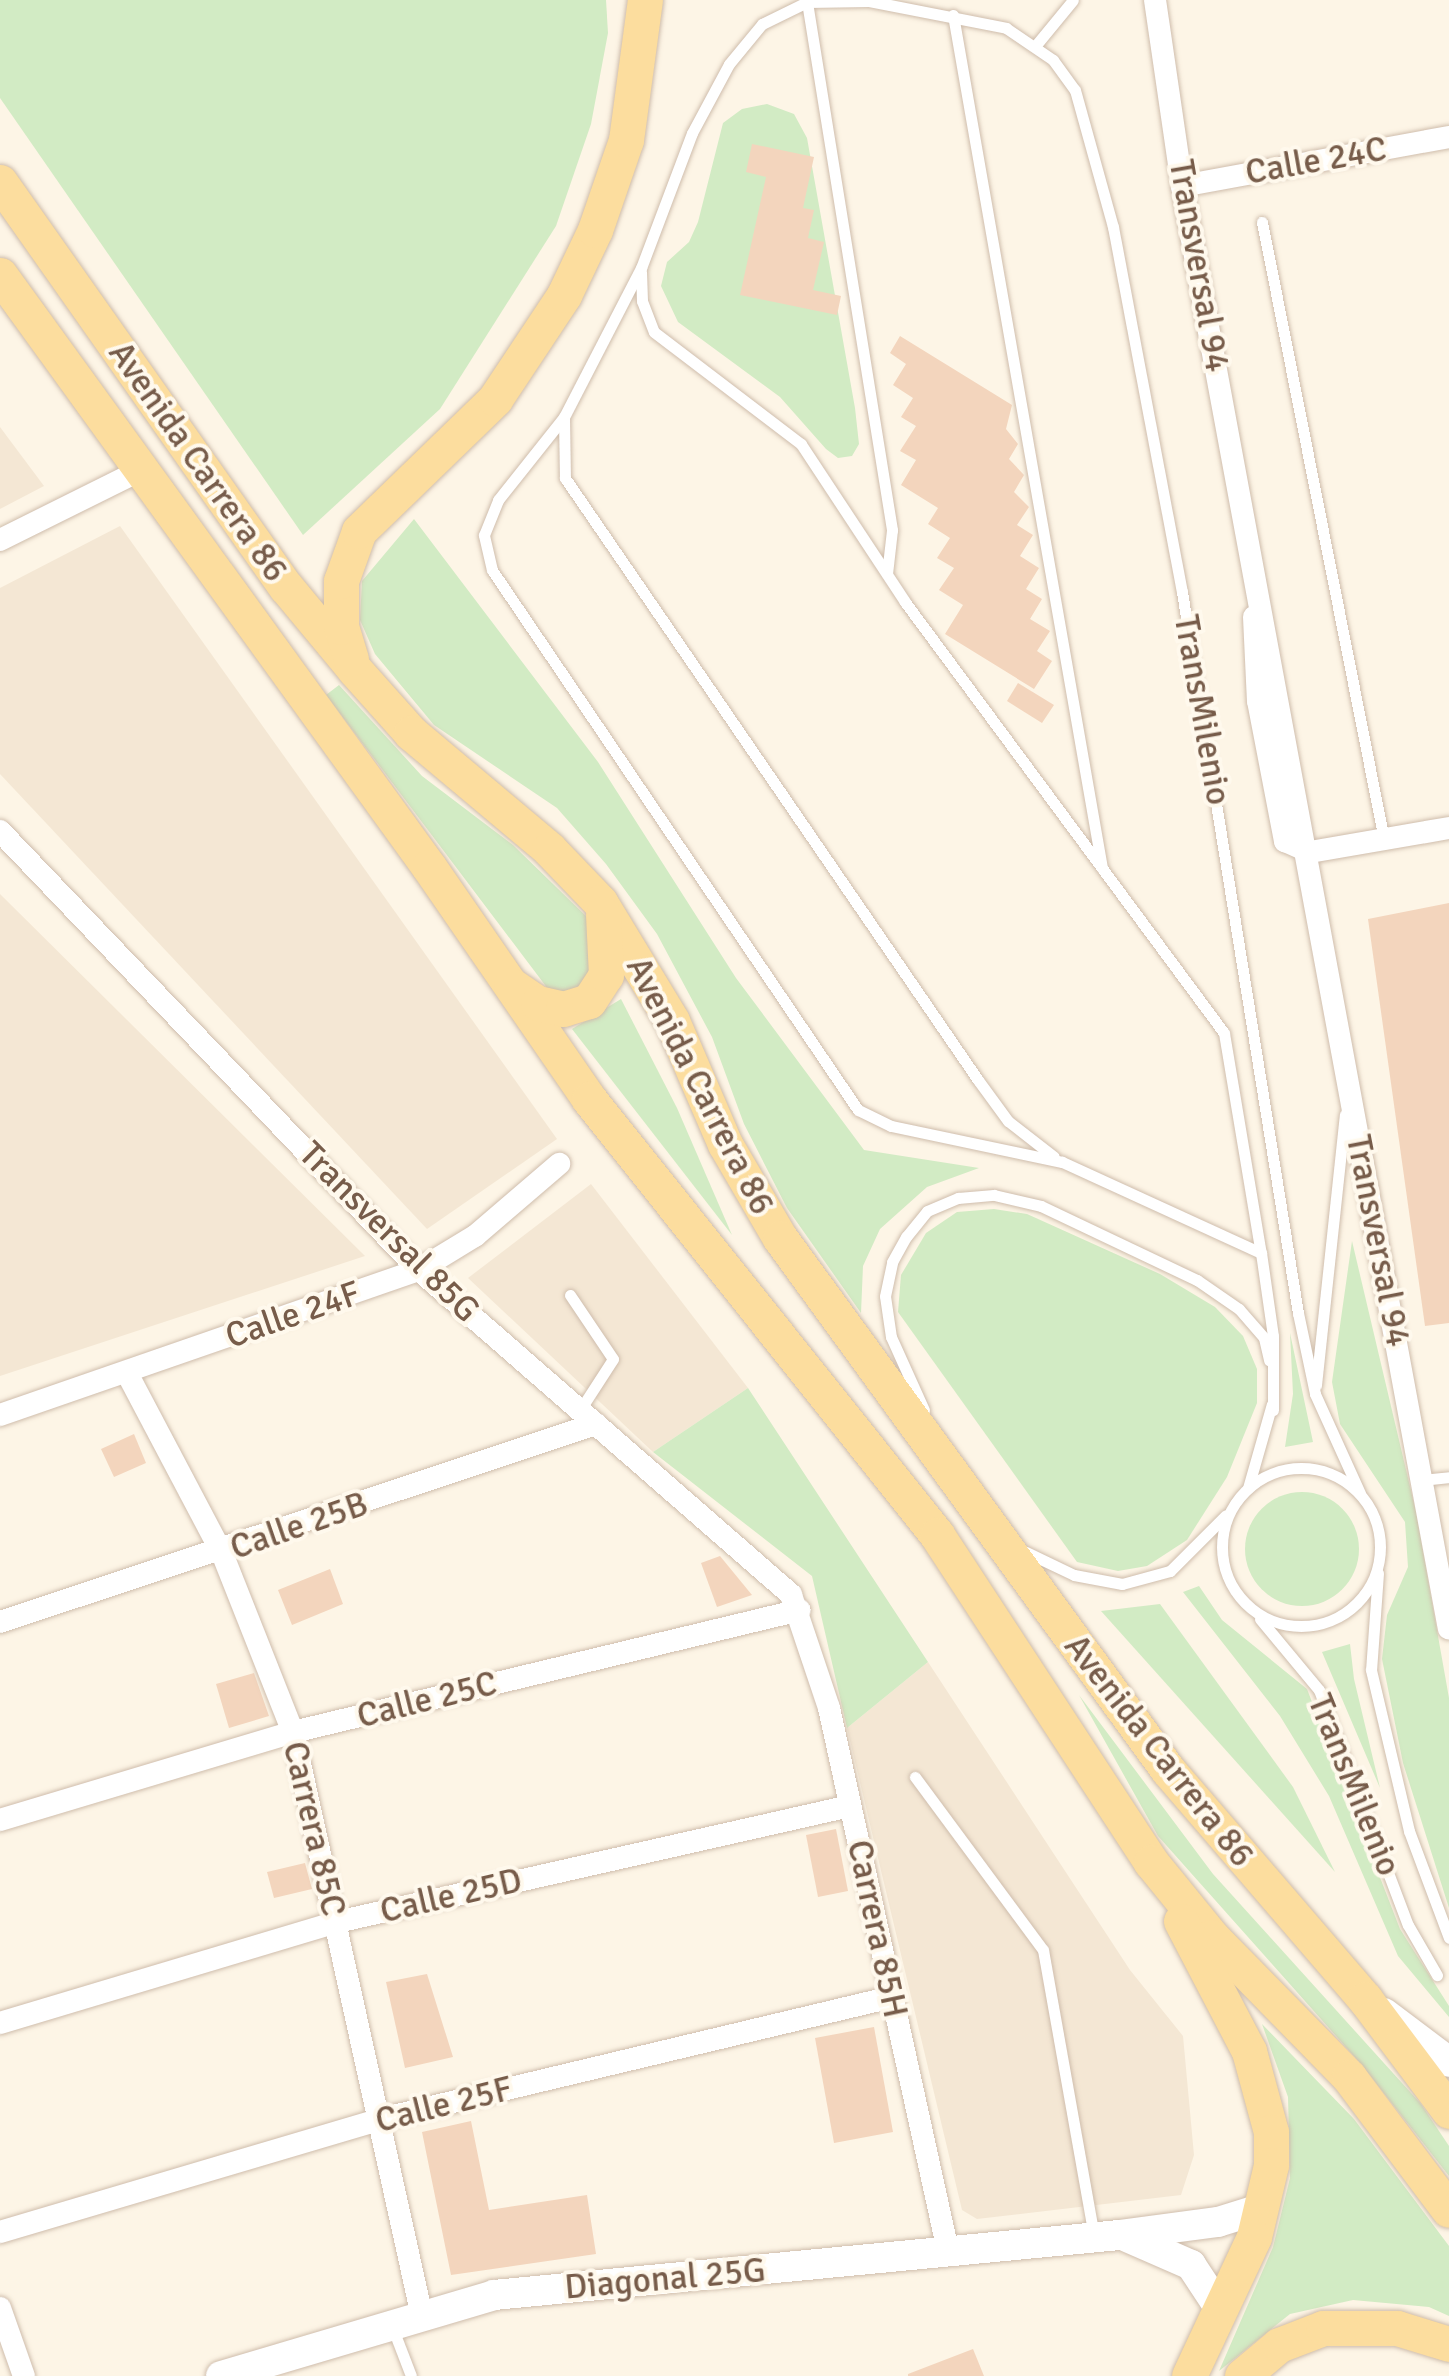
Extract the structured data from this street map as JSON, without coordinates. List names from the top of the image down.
{
  "streets": {
    "main road": ["Avenida Carrera 86"],
    "street": [
      "Calle 24C",
      "Transversal 94",
      "Transversal 85G",
      "Calle 24F",
      "Calle 25B",
      "Calle 25C",
      "Carrera 85C",
      "Calle 25D",
      "Carrera 85H",
      "Calle 25F",
      "Diagonal 25G"
    ],
    "lane": ["TransMilenio"]
  },
  "crossings": [
    ["Calle 24C", "Transversal 94"],
    ["Avenida Carrera 86", "TransMilenio"],
    ["Transversal 85G", "Calle 24F"],
    ["Transversal 85G", "Calle 25B"],
    ["Transversal 85G", "Calle 25C"],
    ["Transversal 85G", "Carrera 85H"],
    ["Calle 24F", "Carrera 85C"],
    ["Calle 25B", "Carrera 85C"],
    ["Calle 25C", "Carrera 85C"],
    ["Calle 25C", "Carrera 85H"],
    ["Carrera 85C", "Calle 25D"],
    ["Carrera 85C", "Calle 25F"],
    ["Carrera 85C", "Diagonal 25G"],
    ["Calle 25D", "Carrera 85H"],
    ["Carrera 85H", "Calle 25F"],
    ["Carrera 85H", "Diagonal 25G"]
  ]
}
